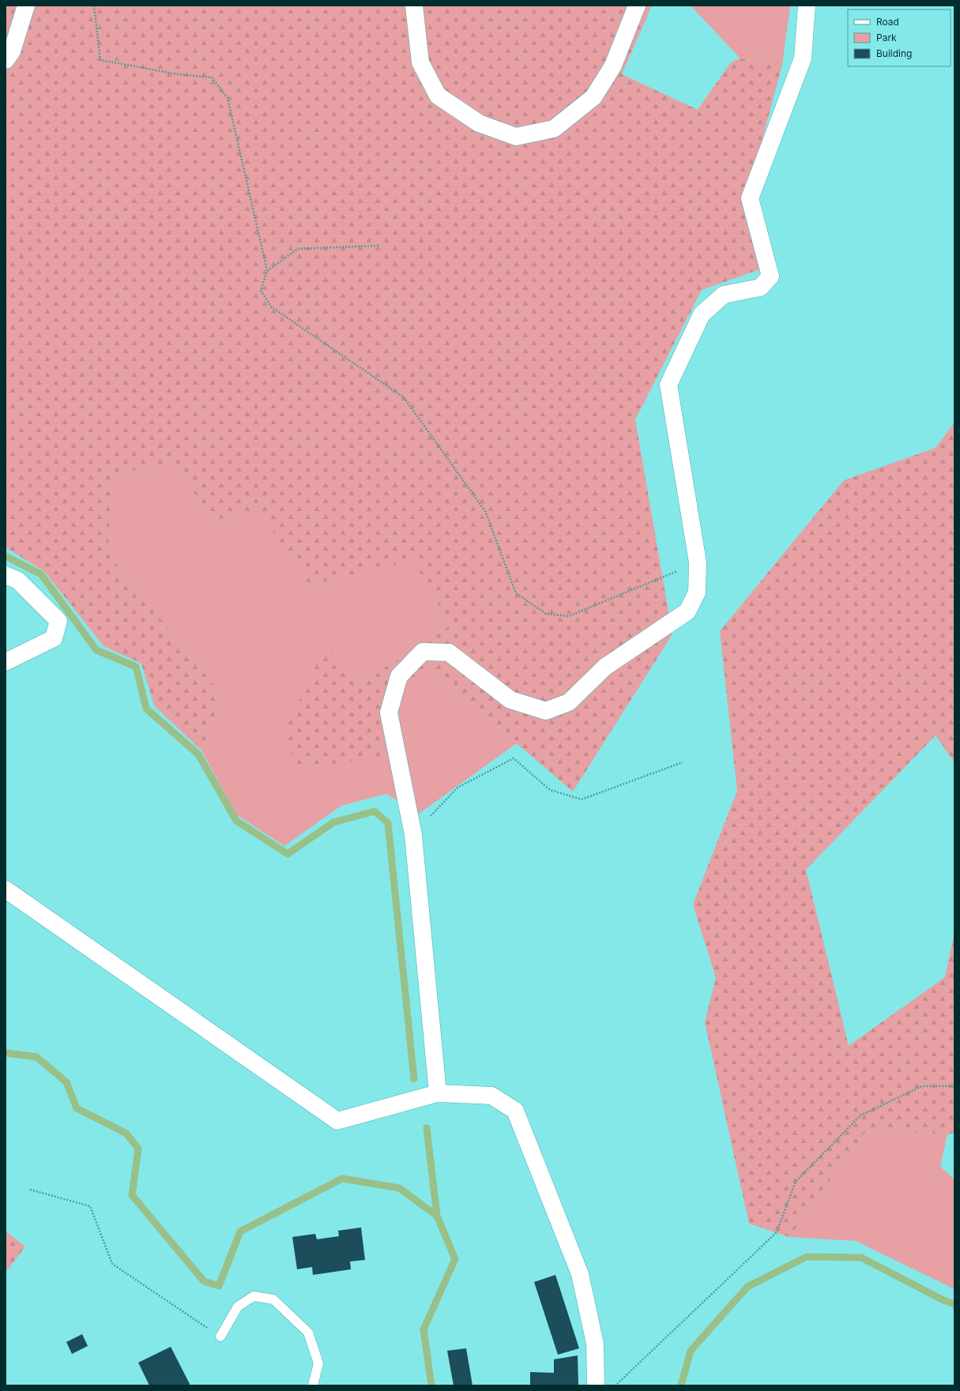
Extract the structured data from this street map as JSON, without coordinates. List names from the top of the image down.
{
  "legend": ["Road", "Park", "Building"]
}
